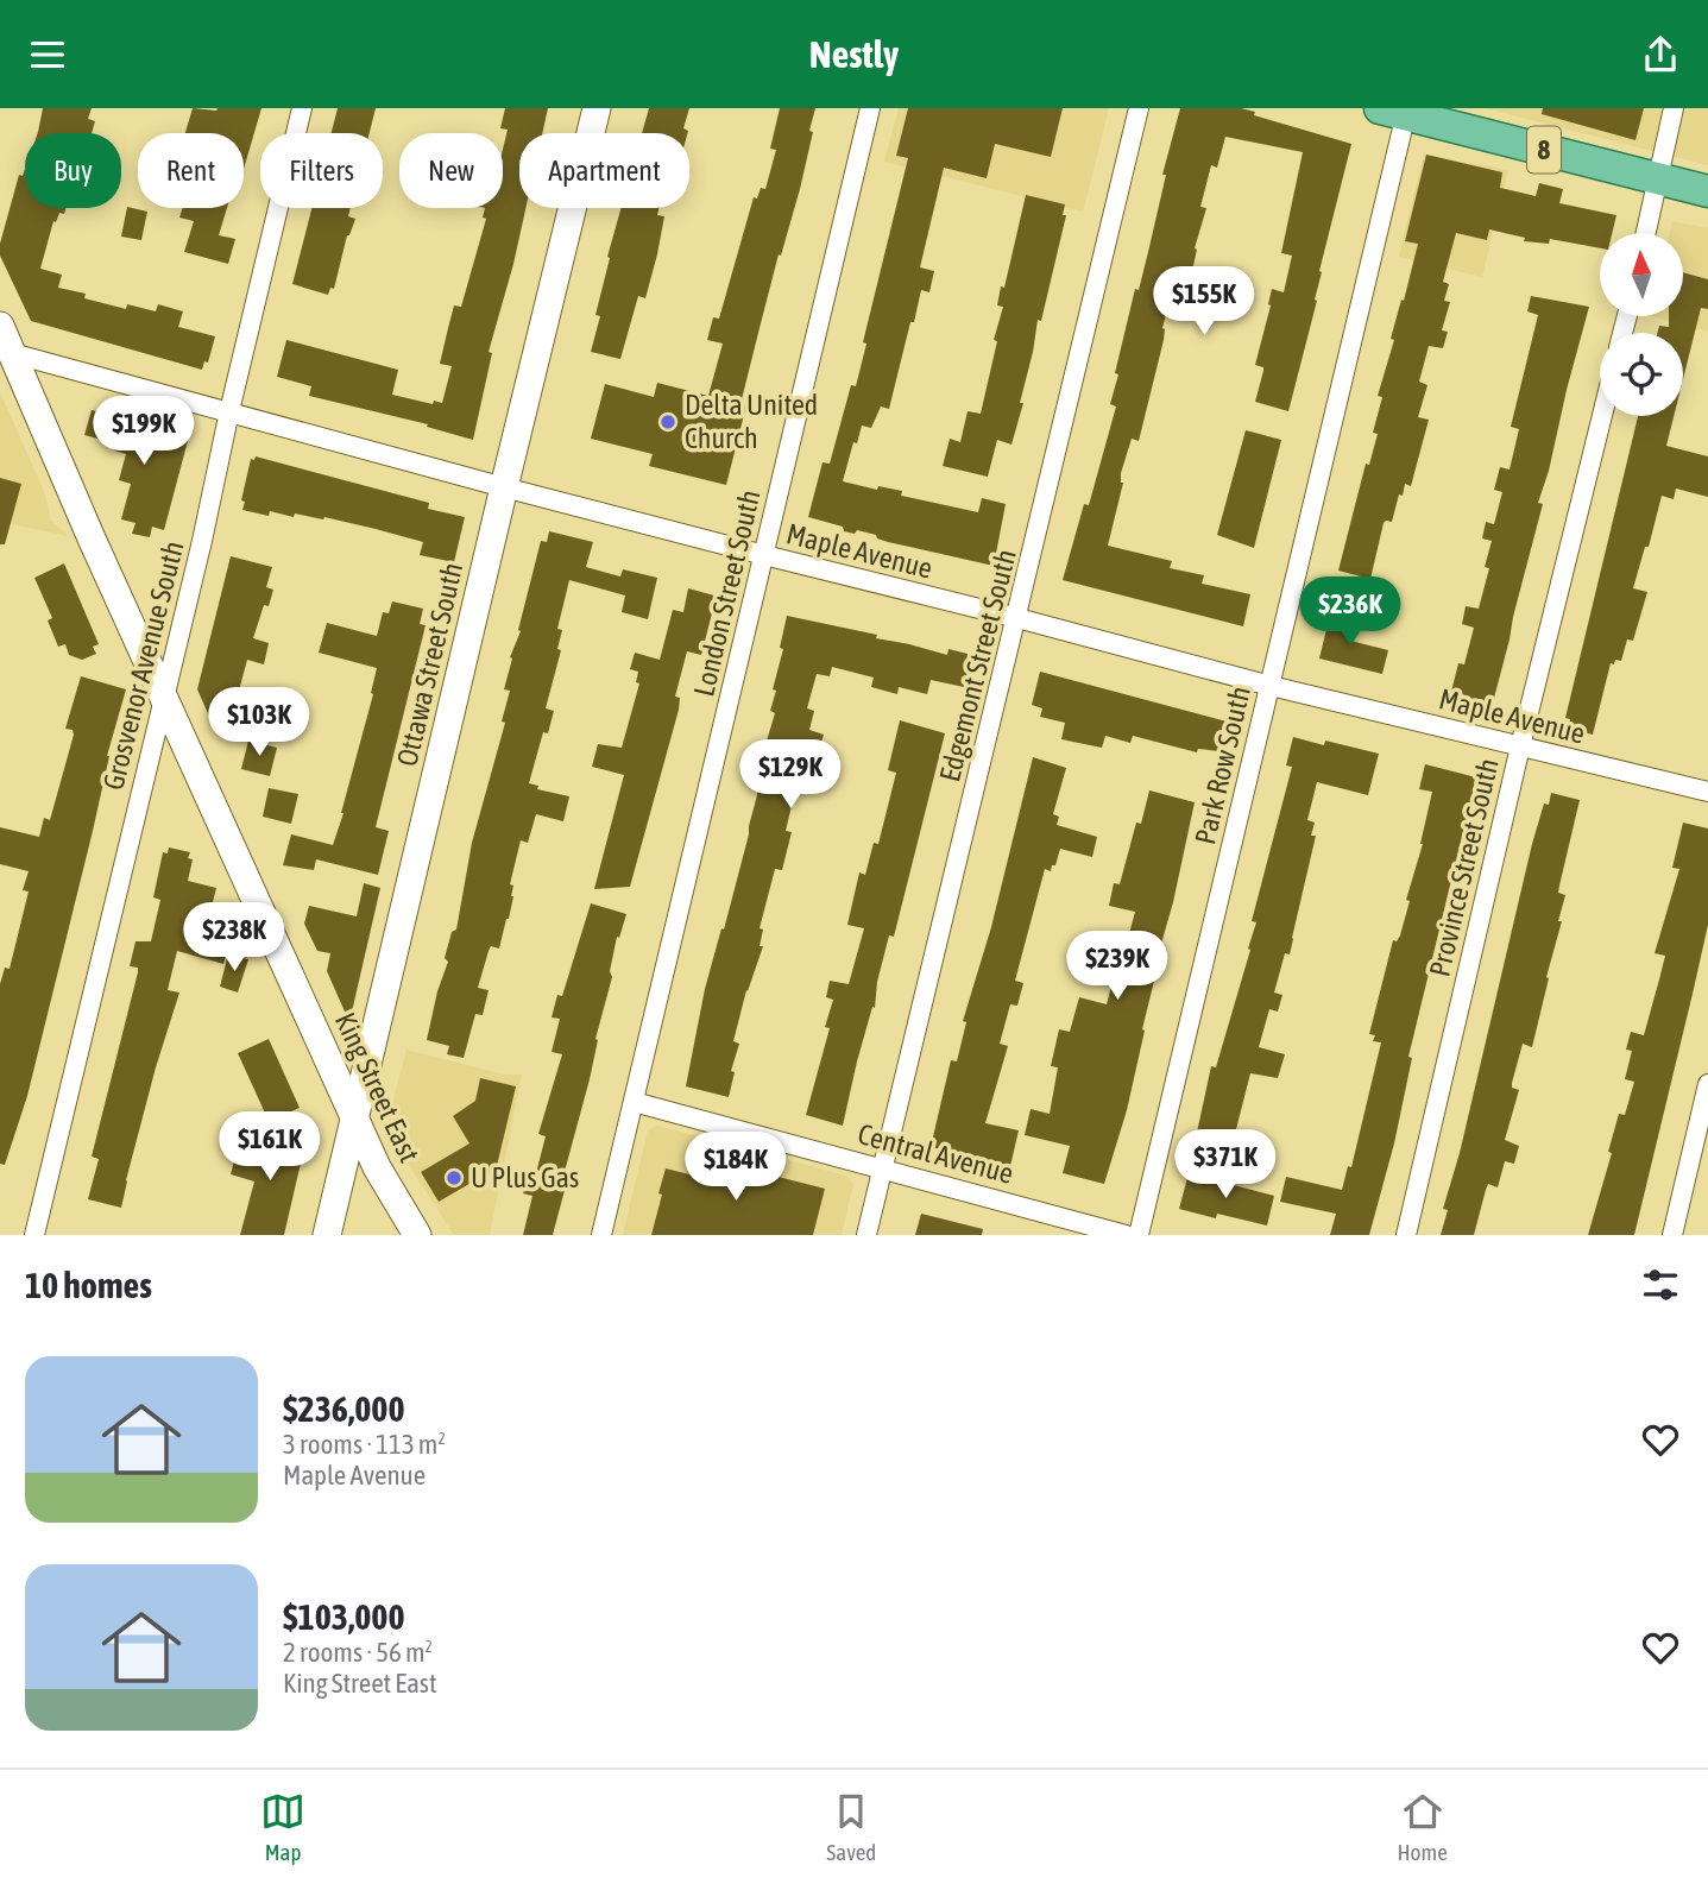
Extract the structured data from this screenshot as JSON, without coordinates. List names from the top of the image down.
{
  "streets": {
    "main road": ["8", "Ottawa Street South", "King Street East"],
    "street": [
      "Maple Avenue",
      "London Street South",
      "Grosvenor Avenue South",
      "Edgemont Street South",
      "Park Row South",
      "Province Street South",
      "Central Avenue"
    ]
  },
  "crossings": [
    ["8", "Park Row South"],
    ["Maple Avenue", "London Street South"],
    ["Maple Avenue", "Ottawa Street South"],
    ["Maple Avenue", "Grosvenor Avenue South"],
    ["Maple Avenue", "Edgemont Street South"],
    ["Maple Avenue", "Park Row South"],
    ["Maple Avenue", "Province Street South"],
    ["Maple Avenue", "King Street East"],
    ["London Street South", "Central Avenue"],
    ["Ottawa Street South", "King Street East"],
    ["Grosvenor Avenue South", "King Street East"],
    ["Edgemont Street South", "Central Avenue"]
  ],
  "places": ["Delta United Church", "U Plus Gas"],
  "north": "top",
  "page": {
    "header": "Nestly",
    "chip": [
      "Buy",
      "Rent",
      "Filters",
      "New",
      "Apartment"
    ],
    "price": [
      "$155K",
      "$199K",
      "$236K",
      "$103K",
      "$129K",
      "$238K",
      "$239K",
      "$161K",
      "$371K",
      "$184K"
    ],
    "heading": "10 homes",
    "list": [
      {
        "name": "$236,000",
        "note": "3 rooms · 113 m² · Maple Avenue"
      },
      {
        "name": "$103,000",
        "note": "2 rooms · 56 m² · King Street East"
      }
    ],
    "tabs": ["Map", "Saved", "Home"]
  }
}
